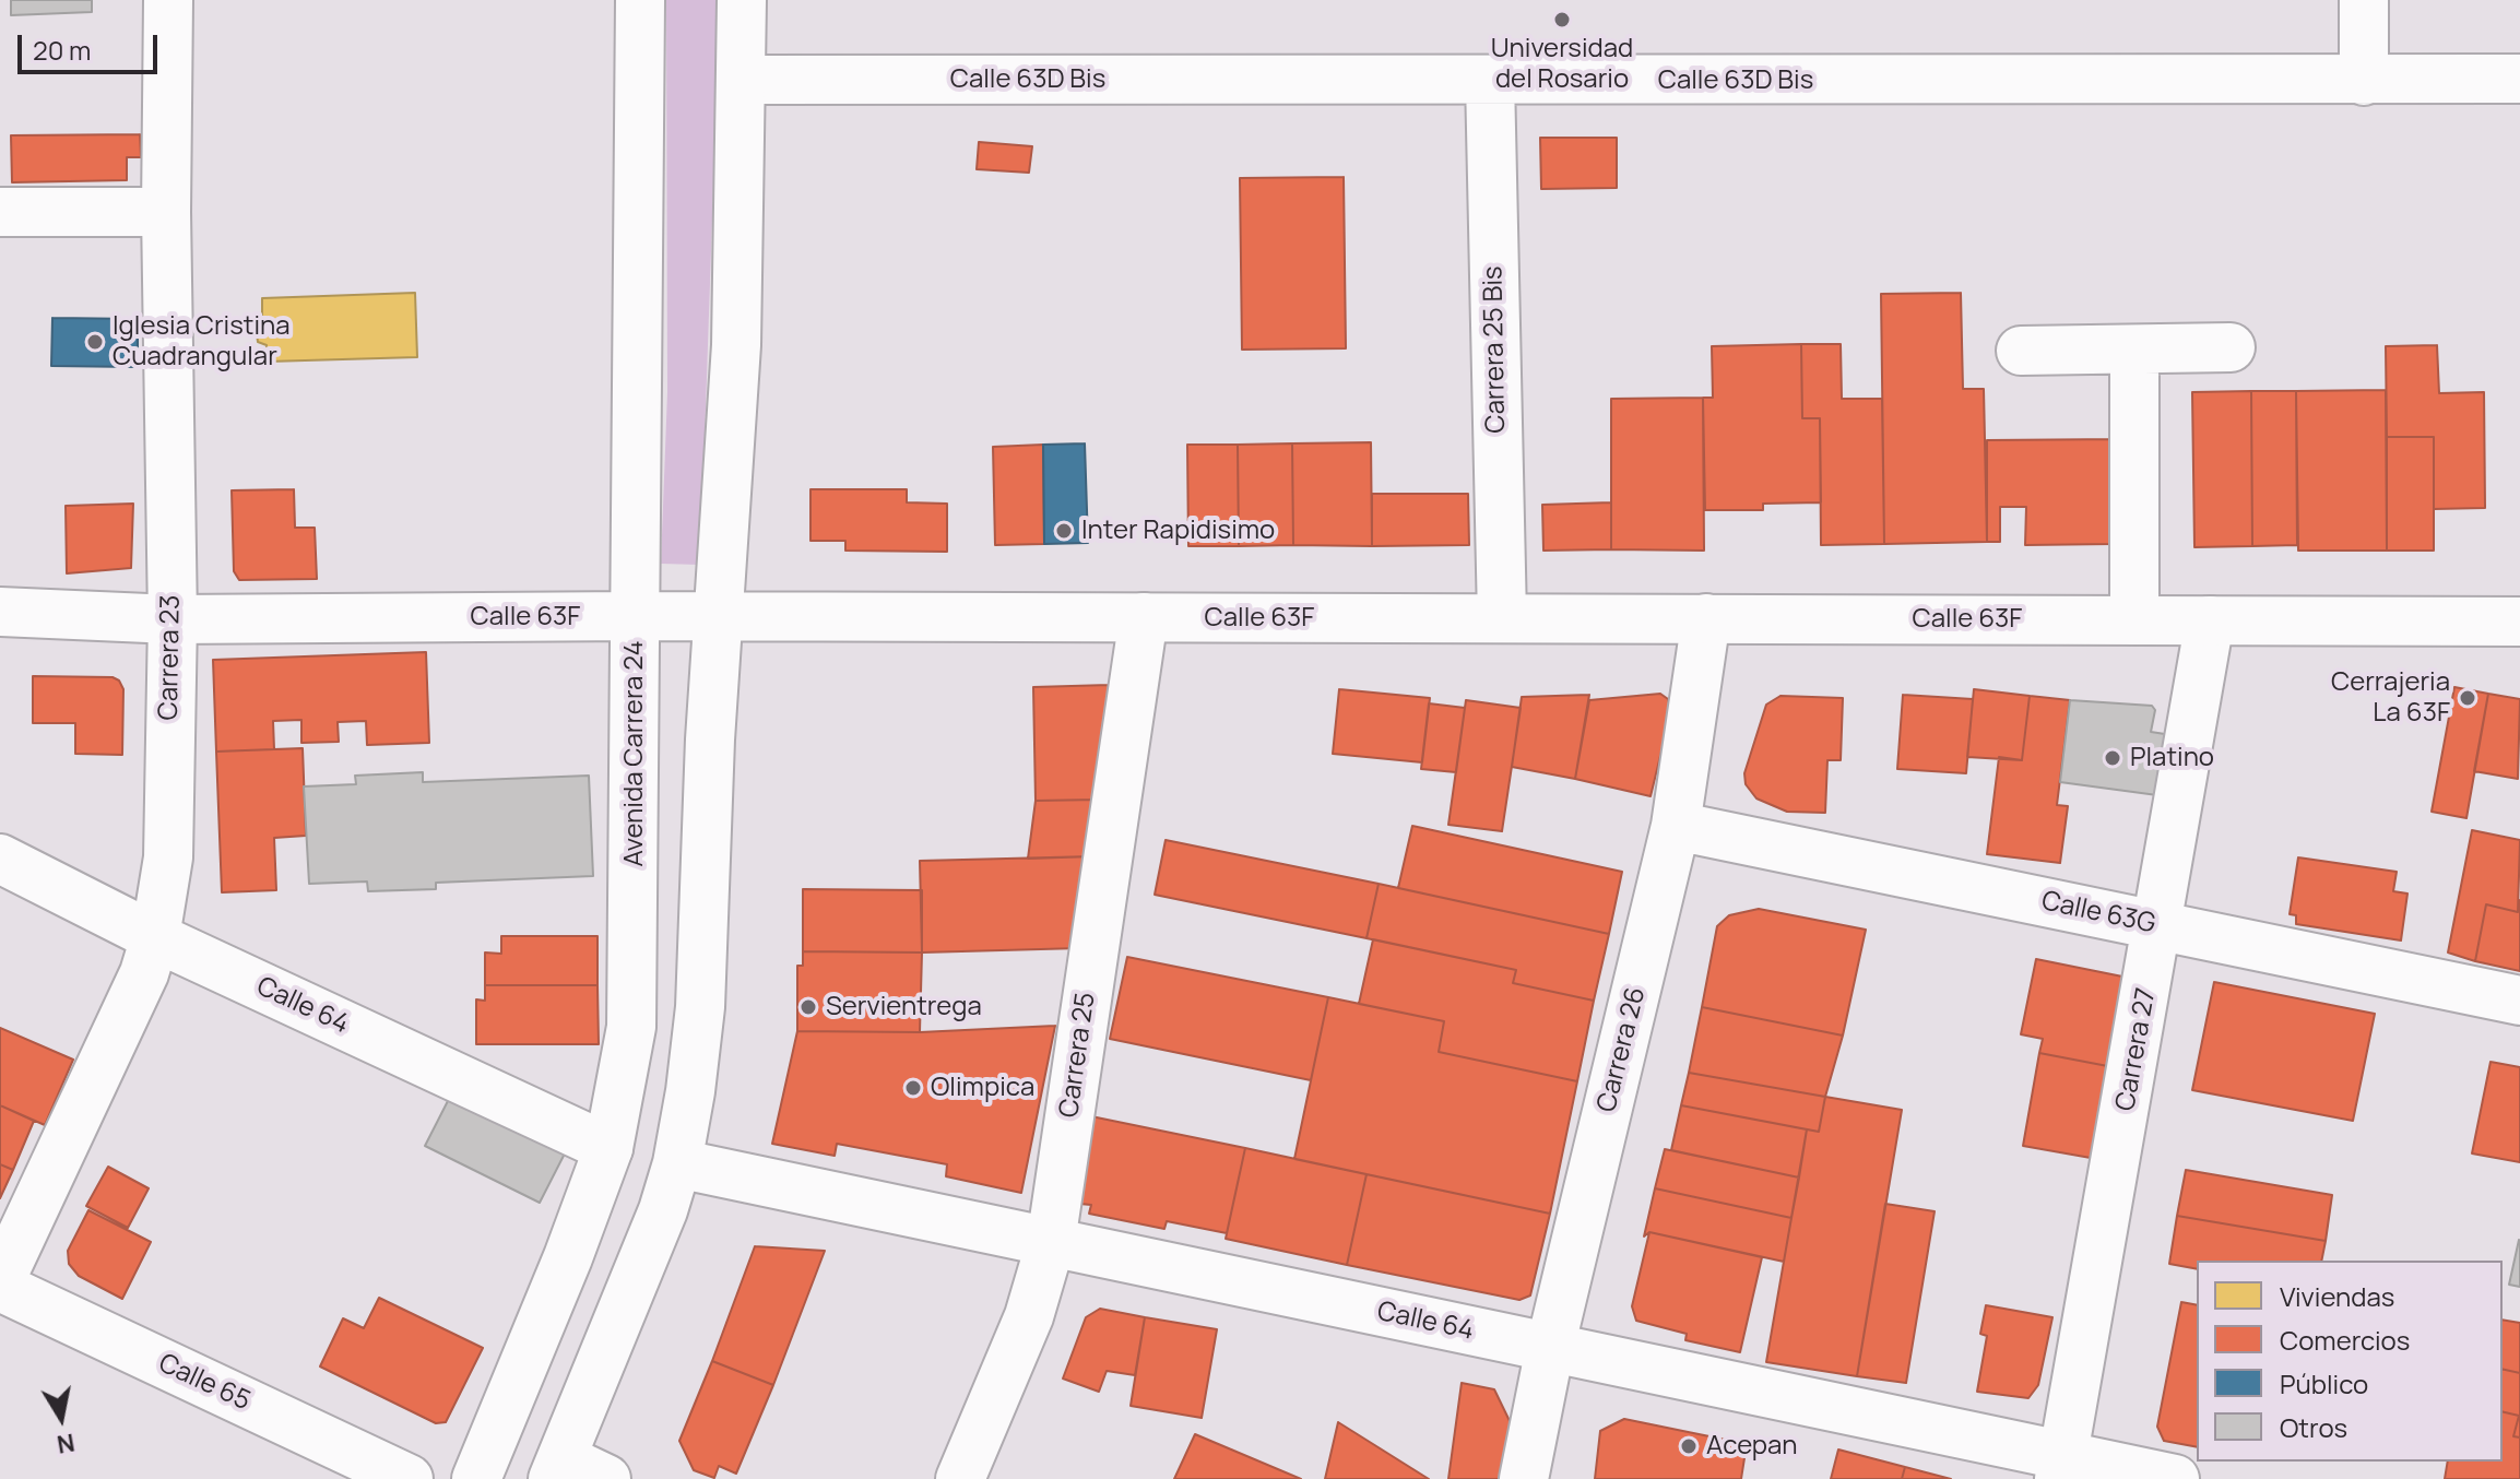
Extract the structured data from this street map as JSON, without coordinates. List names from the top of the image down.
{
  "streets": {
    "street": [
      "Calle 63D Bis",
      "Carrera 25 Bis",
      "Calle 63F",
      "Carrera 23",
      "Avenida Carrera 24",
      "Calle 63G",
      "Calle 64",
      "Carrera 26",
      "Carrera 27",
      "Carrera 25",
      "Calle 65"
    ]
  },
  "crossings": [
    ["Calle 63D Bis", "Carrera 25 Bis"],
    ["Carrera 25 Bis", "Calle 63F"],
    ["Calle 63F", "Carrera 23"],
    ["Calle 63F", "Avenida Carrera 24"],
    ["Calle 63F", "Carrera 26"],
    ["Calle 63F", "Carrera 27"],
    ["Calle 63F", "Carrera 25"],
    ["Carrera 23", "Calle 64"],
    ["Carrera 23", "Calle 65"],
    ["Avenida Carrera 24", "Calle 64"],
    ["Calle 63G", "Carrera 26"],
    ["Calle 63G", "Carrera 27"],
    ["Calle 64", "Carrera 26"],
    ["Calle 64", "Carrera 27"],
    ["Calle 64", "Carrera 25"]
  ],
  "places": [
    "Universidad del Rosario",
    "Iglesia Cristina Cuadrangular",
    "Inter Rapidisimo",
    "Cerrajeria La 63F",
    "Platino",
    "Servientrega",
    "Olimpica",
    "Acepan"
  ],
  "legend": [
    "Viviendas",
    "Comercios",
    "Público",
    "Otros"
  ],
  "scale_bar": "20 m",
  "north": "bottom"
}
